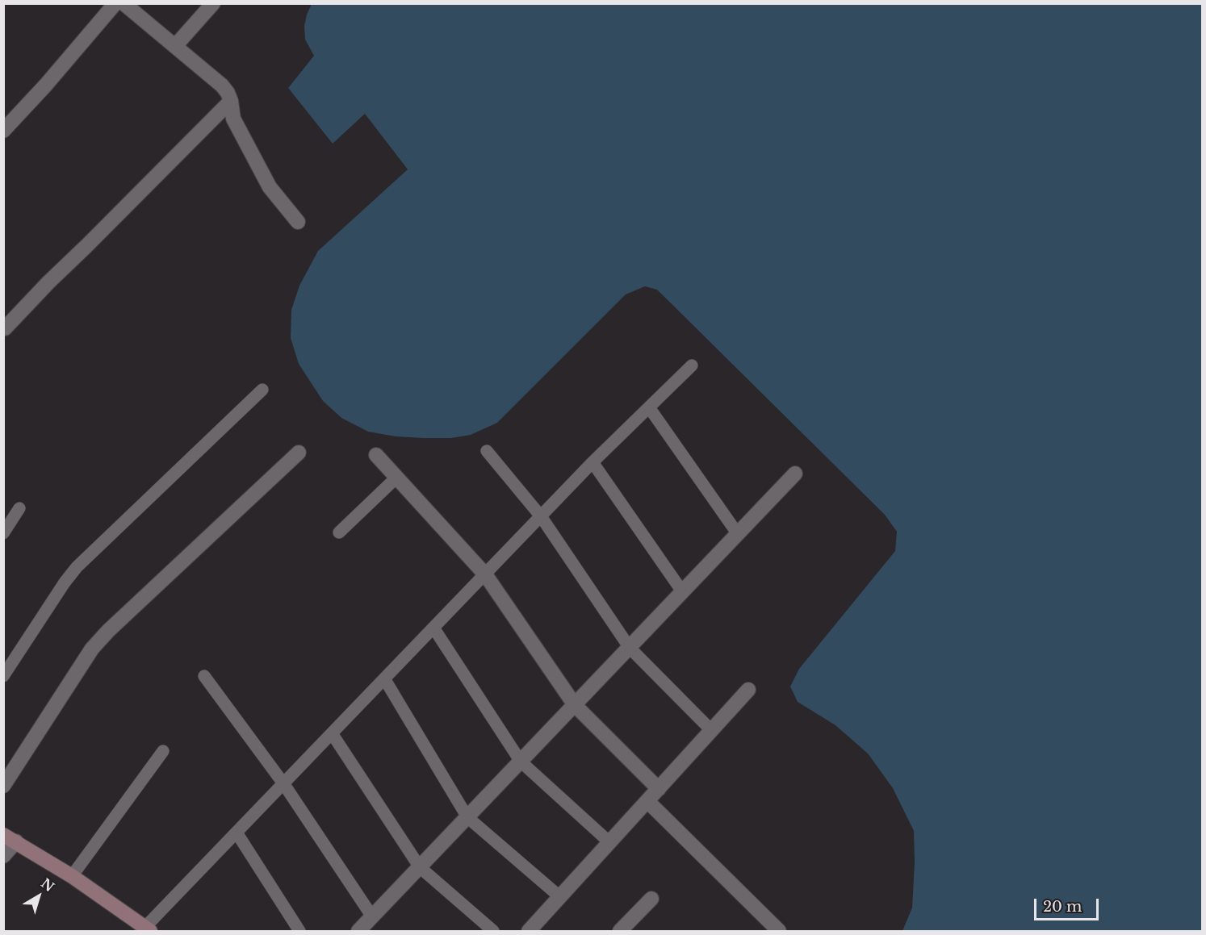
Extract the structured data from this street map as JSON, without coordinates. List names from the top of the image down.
{
  "scale_bar": "20 m",
  "north": "top right"
}
